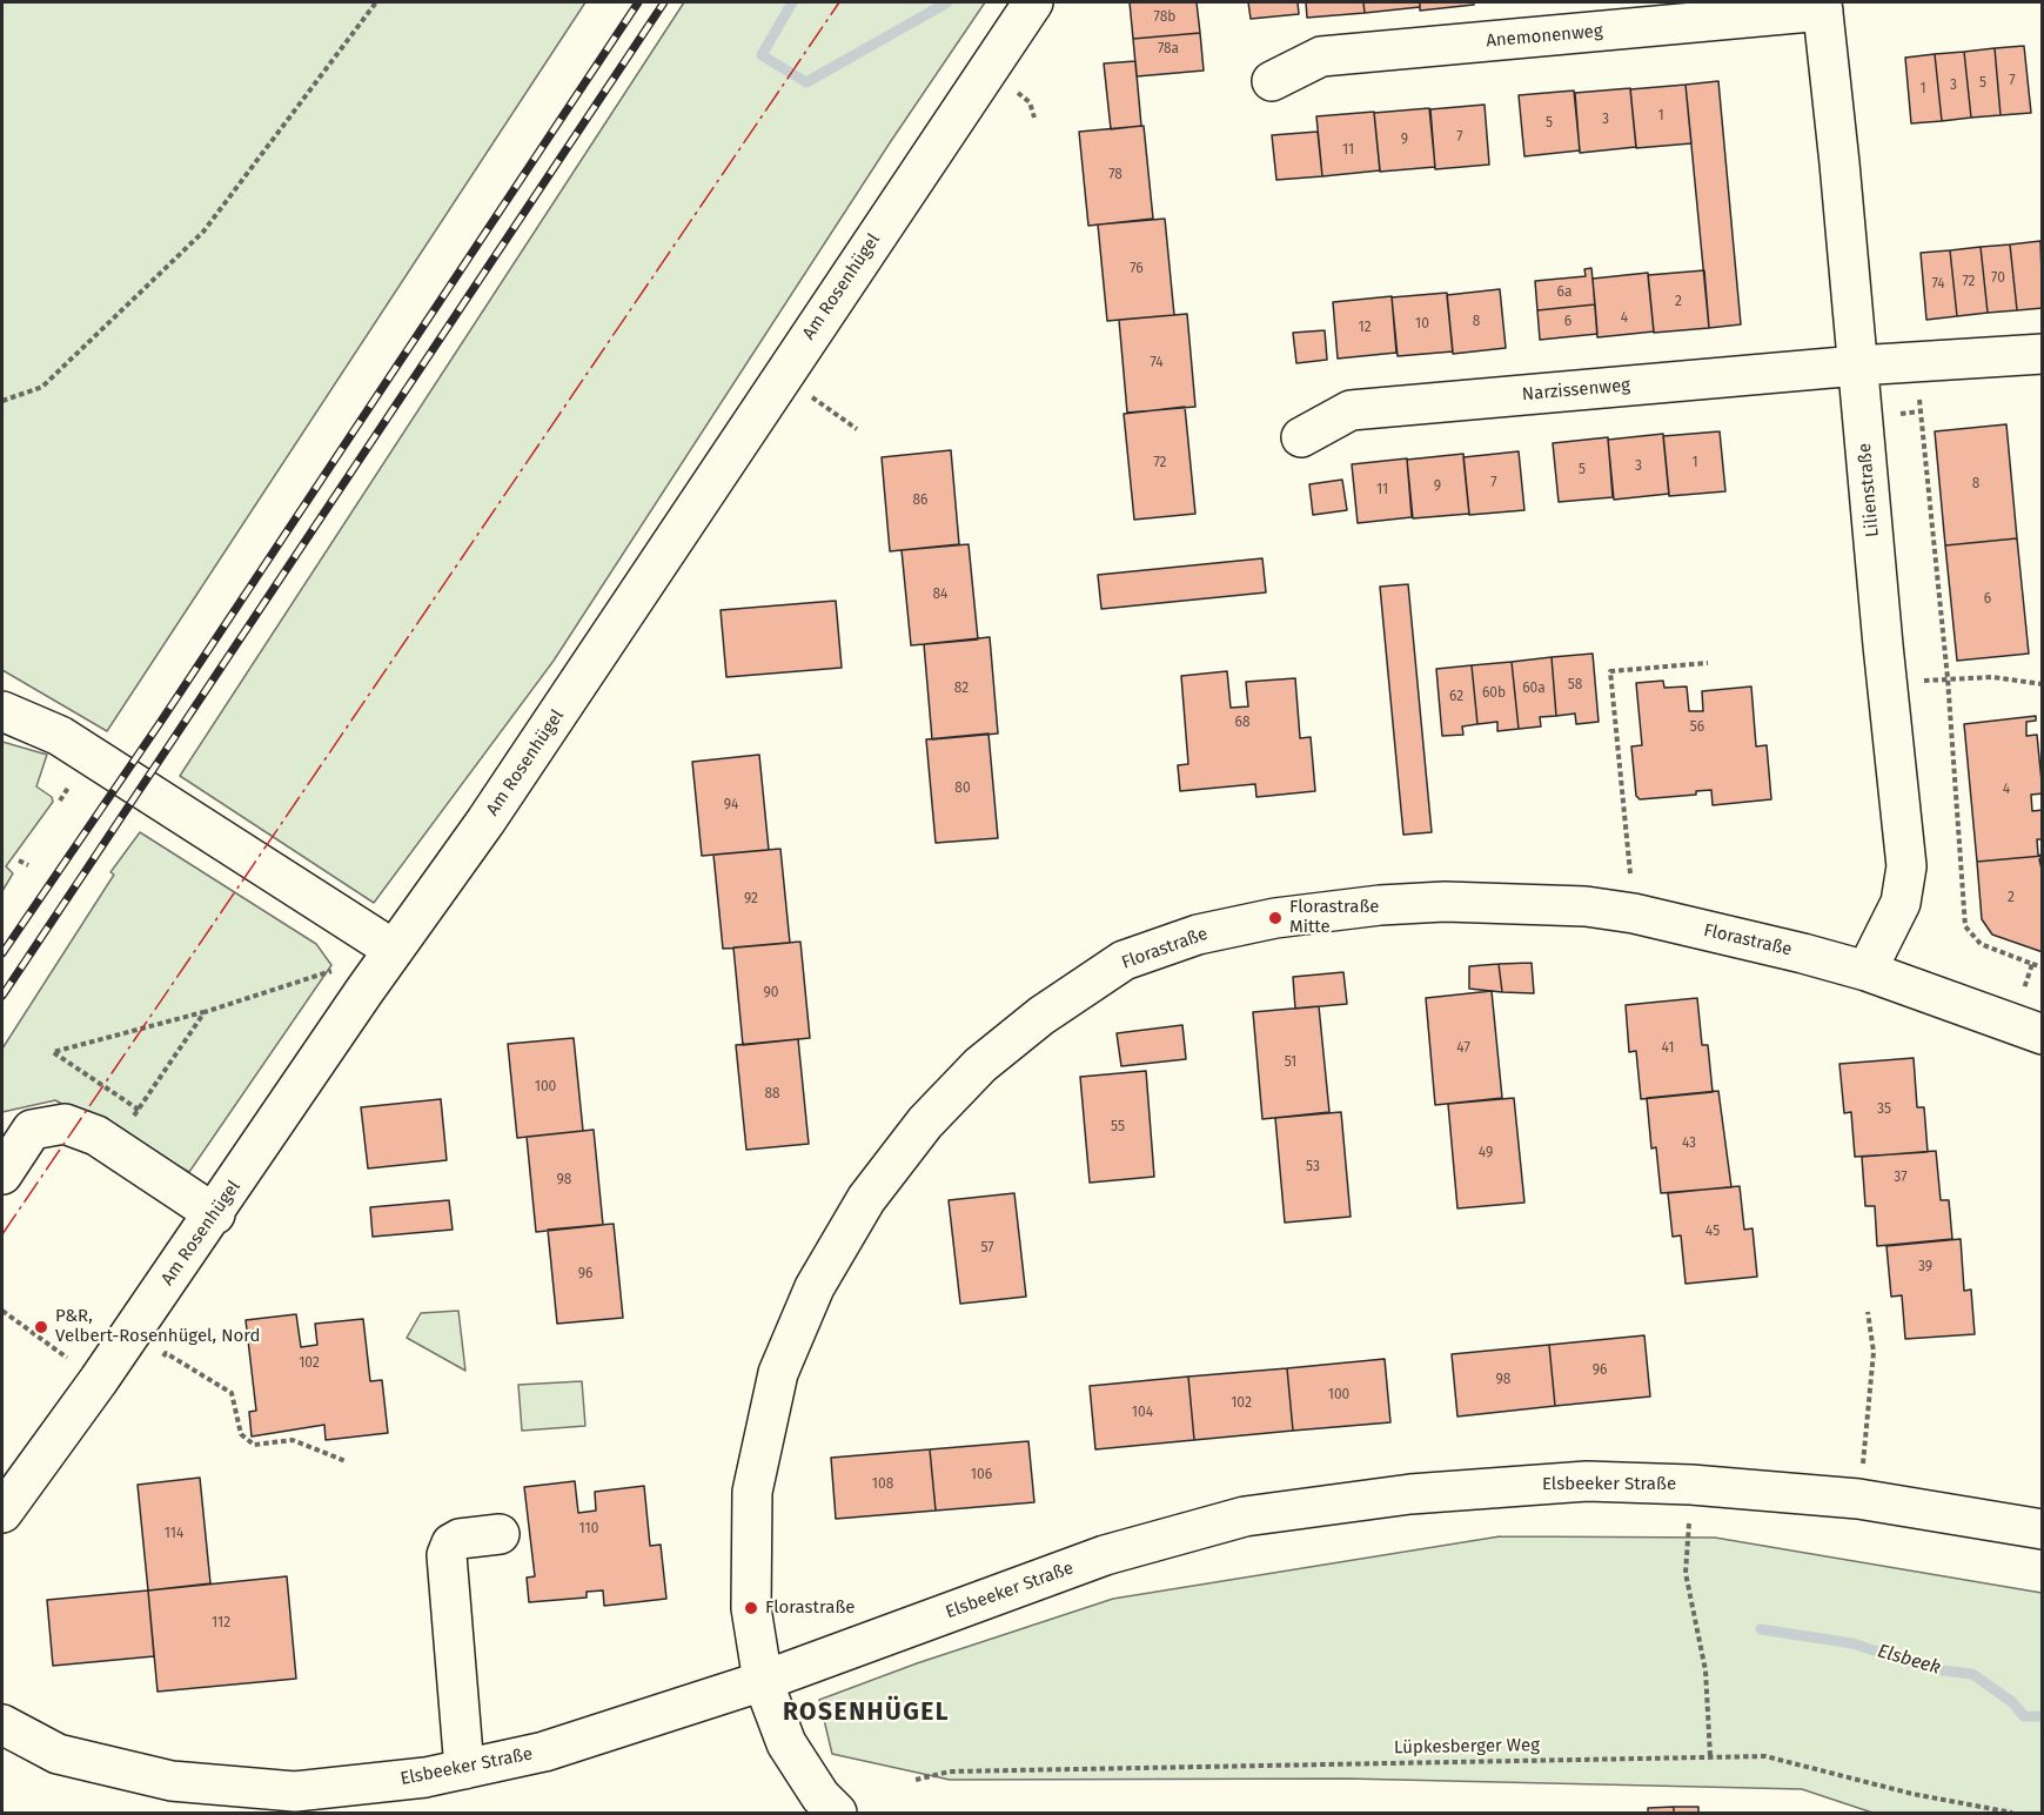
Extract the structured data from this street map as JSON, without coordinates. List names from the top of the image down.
{
  "streets": {
    "street": [
      "Anemonenweg",
      "Am Rosenhügel",
      "Narzissenweg",
      "Lilienstraße",
      "Florastraße",
      "Elsbeeker Straße"
    ],
    "path": ["Lüpkesberger Weg"]
  },
  "crossings": [
    ["Anemonenweg", "Lilienstraße"],
    ["Narzissenweg", "Lilienstraße"],
    ["Lilienstraße", "Florastraße"],
    ["Florastraße", "Elsbeeker Straße"]
  ],
  "districts": ["ROSENHÜGEL"],
  "water": ["Elsbeek"],
  "places": ["Florastraße Mitte", "P&R, Velbert-Rosenhügel, Nord", "Florastraße"],
  "house_numbers": [
    "78b",
    "78a",
    "7",
    "5",
    "3",
    "1",
    "1",
    "3",
    "5",
    "7",
    "9",
    "11",
    "78",
    "76",
    "70",
    "72",
    "74",
    "6a",
    "2",
    "4",
    "8",
    "6",
    "10",
    "12",
    "74",
    "72",
    "1",
    "3",
    "5",
    "7",
    "8",
    "9",
    "11",
    "86",
    "84",
    "6",
    "58",
    "82",
    "60a",
    "60b",
    "62",
    "68",
    "56",
    "80",
    "4",
    "94",
    "2",
    "92",
    "90",
    "47",
    "41",
    "51",
    "100",
    "88",
    "35",
    "55",
    "43",
    "49",
    "53",
    "37",
    "98",
    "45",
    "57",
    "39",
    "96",
    "102",
    "96",
    "98",
    "100",
    "102",
    "104",
    "106",
    "108",
    "110",
    "114",
    "112"
  ]
}
